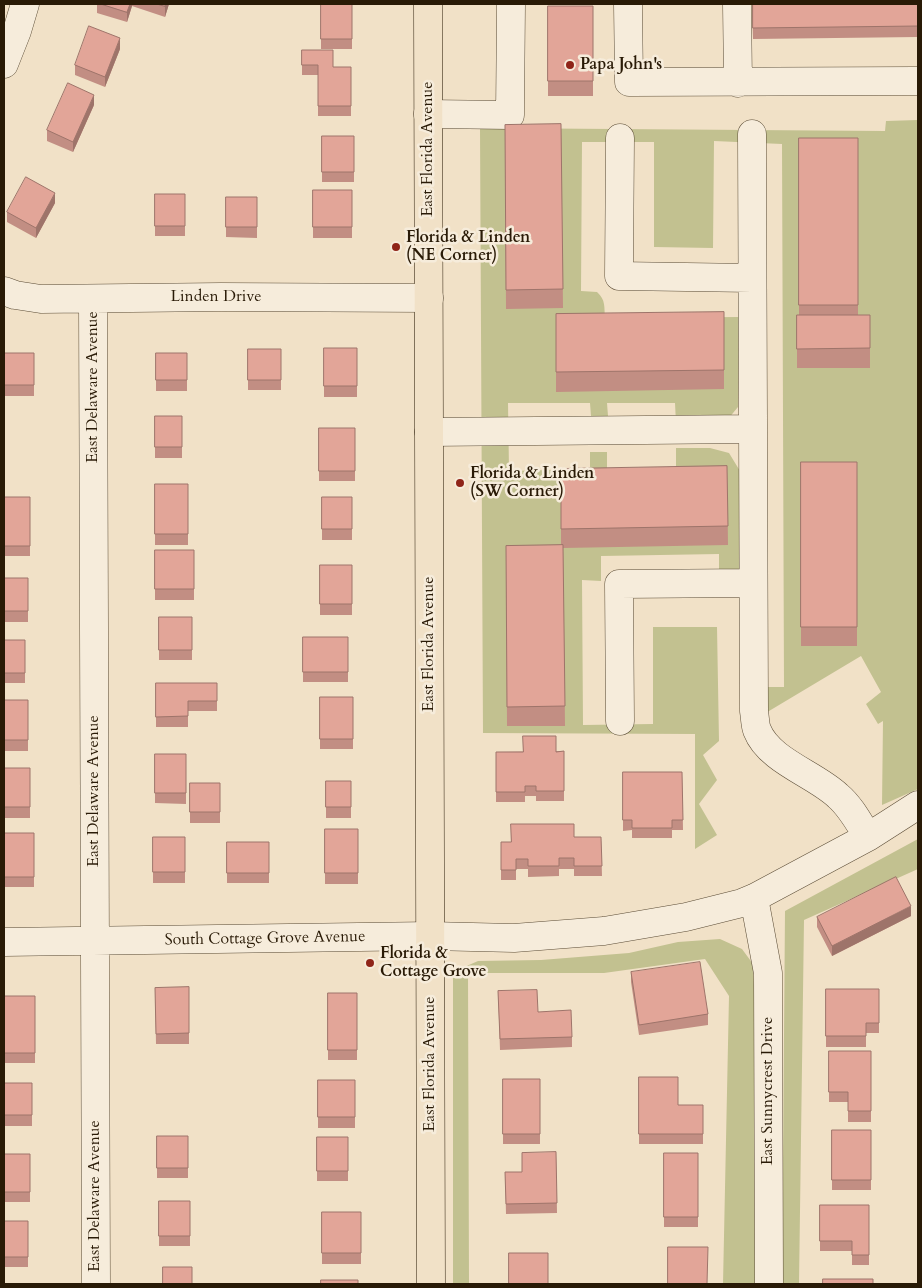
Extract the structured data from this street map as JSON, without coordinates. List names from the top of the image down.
{
  "streets": {
    "main road": ["East Florida Avenue"],
    "street": [
      "Linden Drive",
      "East Delaware Avenue",
      "South Cottage Grove Avenue",
      "East Sunnycrest Drive"
    ]
  },
  "crossings": [
    ["East Florida Avenue", "Linden Drive"],
    ["East Florida Avenue", "South Cottage Grove Avenue"],
    ["Linden Drive", "East Delaware Avenue"],
    ["East Delaware Avenue", "South Cottage Grove Avenue"],
    ["South Cottage Grove Avenue", "East Sunnycrest Drive"]
  ],
  "places": [
    "Papa John's",
    "Florida & Linden (NE Corner)",
    "Florida & Linden (SW Corner)",
    "Florida & Cottage Grove"
  ]
}
